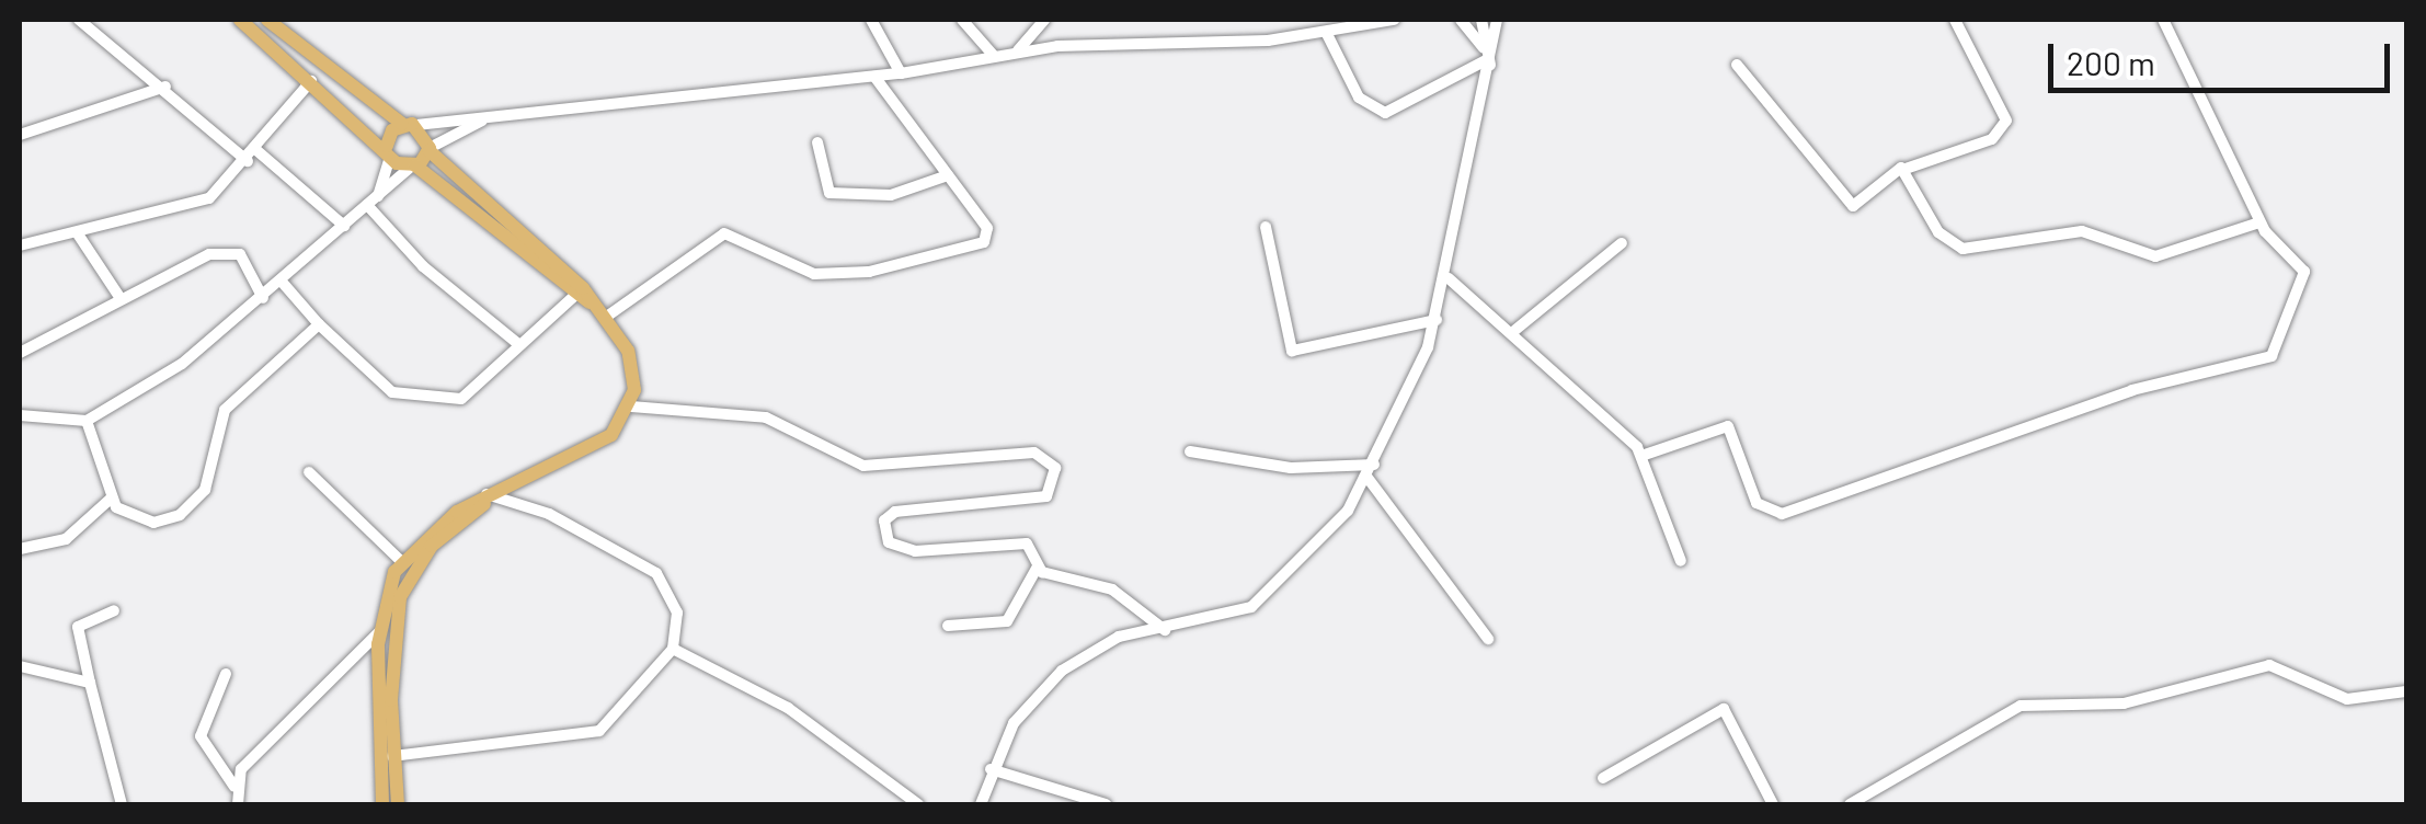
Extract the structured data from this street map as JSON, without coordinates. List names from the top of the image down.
{
  "scale_bar": "200 m"
}
